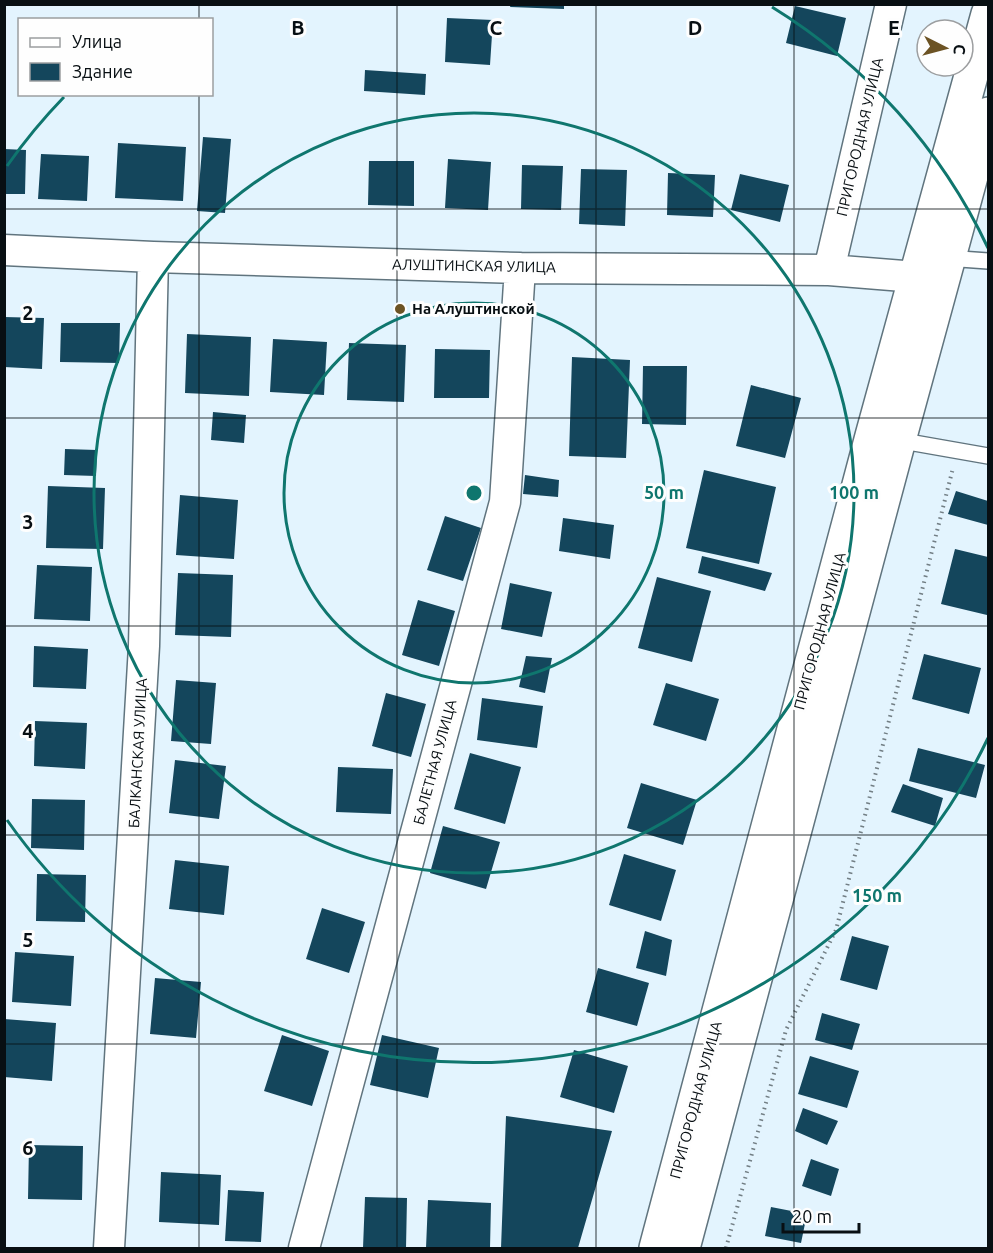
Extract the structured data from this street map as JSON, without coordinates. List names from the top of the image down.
{
  "streets": {
    "street": [
      "ПРИГОРОДНАЯ УЛИЦА",
      "АЛУШТИНСКАЯ УЛИЦА",
      "БАЛКАНСКАЯ УЛИЦА",
      "БАЛЕТНАЯ УЛИЦА"
    ]
  },
  "crossings": [
    ["ПРИГОРОДНАЯ УЛИЦА", "АЛУШТИНСКАЯ УЛИЦА"],
    ["АЛУШТИНСКАЯ УЛИЦА", "БАЛКАНСКАЯ УЛИЦА"],
    ["АЛУШТИНСКАЯ УЛИЦА", "БАЛЕТНАЯ УЛИЦА"]
  ],
  "places": ["На Алуштинской"],
  "legend": ["Улица", "Здание"],
  "scale_bar": "20 m",
  "north": "right",
  "grid": {
    "columns": [
      "B",
      "C",
      "D",
      "E"
    ],
    "rows": [
      "2",
      "3",
      "4",
      "5",
      "6"
    ]
  },
  "rings": ["50 m", "100 m", "150 m"]
}
